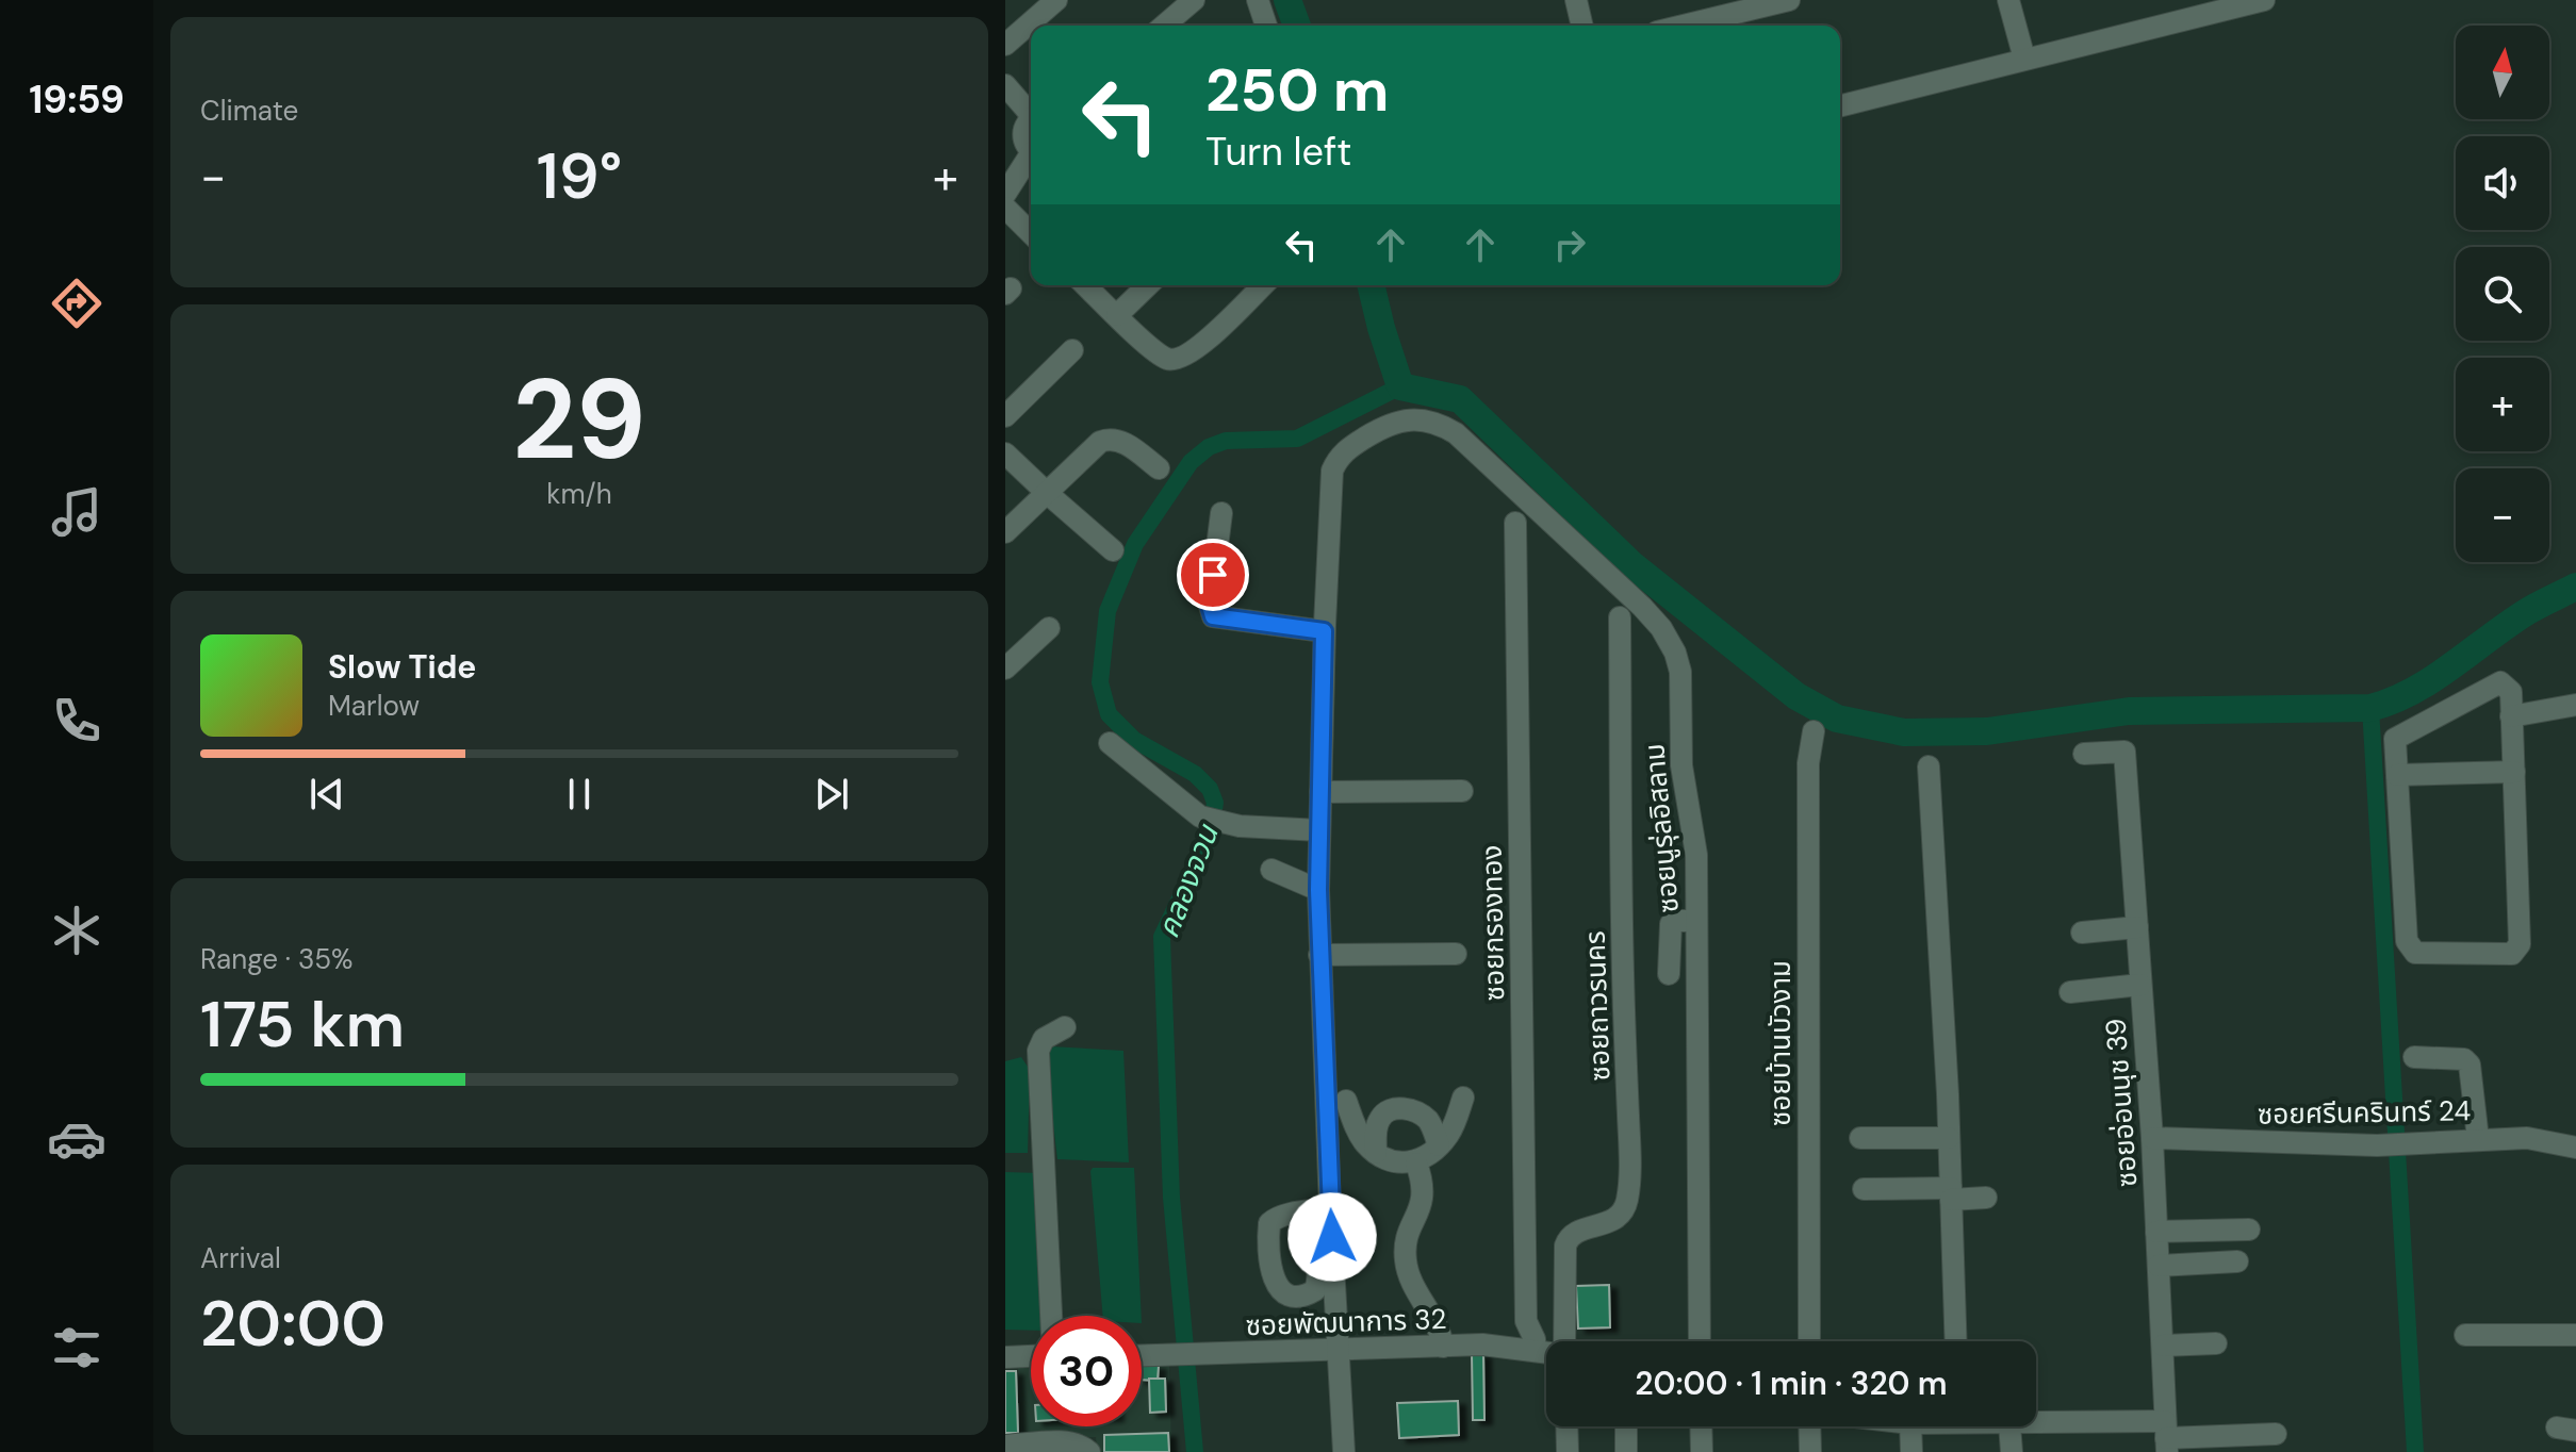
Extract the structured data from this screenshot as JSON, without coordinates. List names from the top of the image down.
{
  "streets": {
    "street": [
      "ซอยนูรุ่ลอิสลาม",
      "ซอยกรองทอง",
      "ซอยถาวรนคร",
      "ซอยบ้านบัวงาม",
      "ซอยอ่อนนุช 39",
      "ซอยศรีนครินทร์ 24",
      "ซอยพัฒนาการ 32"
    ]
  },
  "crossings": [
    ["ซอยกรองทอง", "ซอยพัฒนาการ 32"],
    ["ซอยอ่อนนุช 39", "ซอยศรีนครินทร์ 24"]
  ],
  "water": ["คลองจวน"],
  "north": "top",
  "page": {
    "tabs": "19:59",
    "tile": [
      "Climate",
      ["29", "km/h"],
      ["Range · 35%", "175 km"],
      ["Arrival", "20:00"]
    ],
    "map_buttons": ["+", "−"],
    "turn": ["250 m", "Turn left"],
    "heat": ["−", "19°", "+"],
    "song": ["Slow Tide", "Marlow"],
    "limit": "30",
    "trip": "20:00 · 1 min · 320 m"
  }
}
